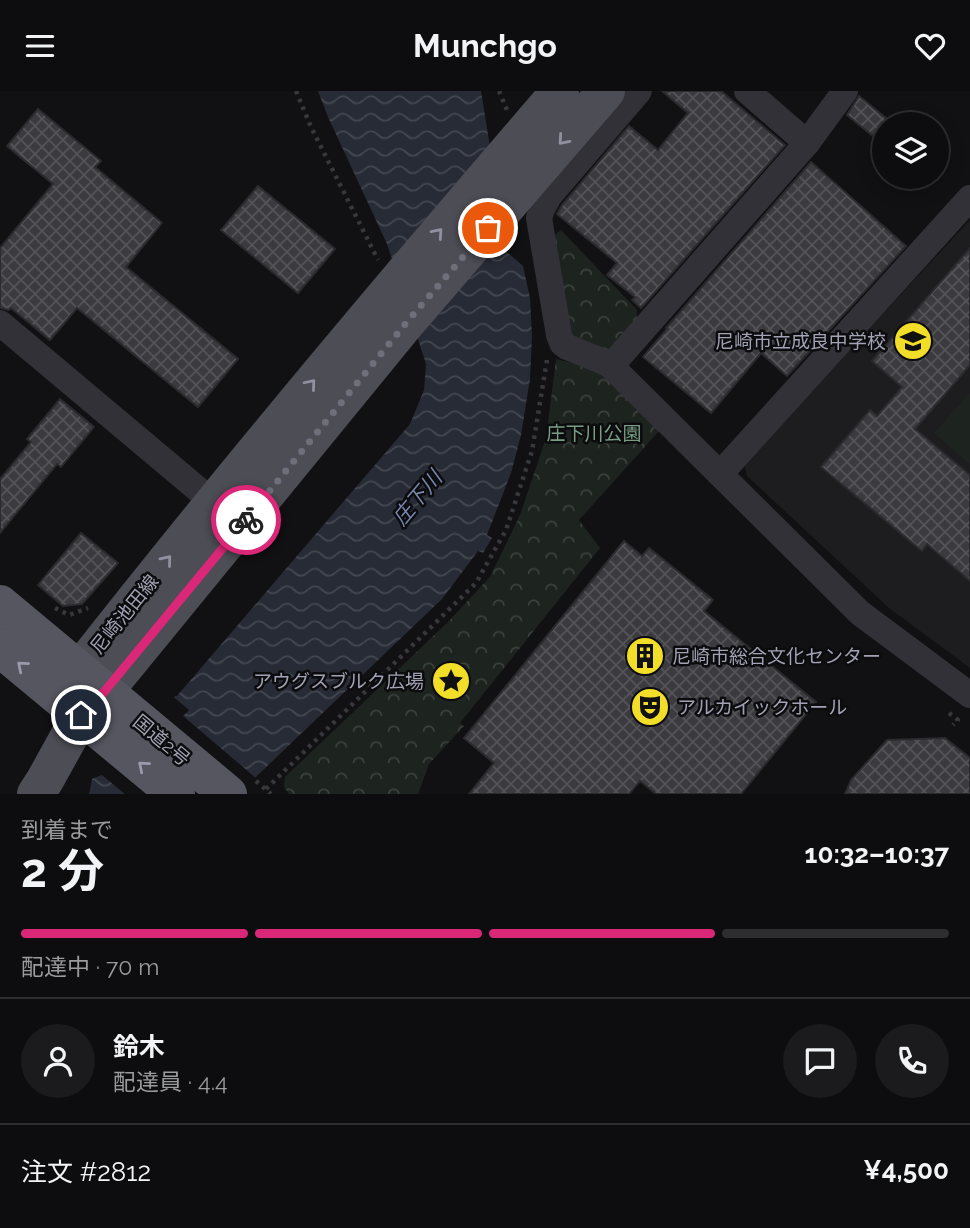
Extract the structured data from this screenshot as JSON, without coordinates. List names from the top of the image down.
{
  "streets": {
    "highway": ["国道2号"],
    "main road": ["尼崎池田線"]
  },
  "crossings": [
    ["尼崎池田線", "国道2号"]
  ],
  "water": ["庄下川"],
  "parks": ["庄下川公園"],
  "places": {
    "school or university": ["尼崎市立成良中学校"],
    "building": ["尼崎市総合文化センター"],
    "place": ["アウグスブルク広場"],
    "theatre": ["アルカイックホール"]
  },
  "page": {
    "header": "Munchgo",
    "heading": ["2 分", "到着まで", "10:32–10:37"],
    "panel": [
      "鈴木",
      "配達員 · 4.4",
      "注文 #2812",
      "¥4,500"
    ],
    "bar": "配達中 · 70 m"
  }
}
